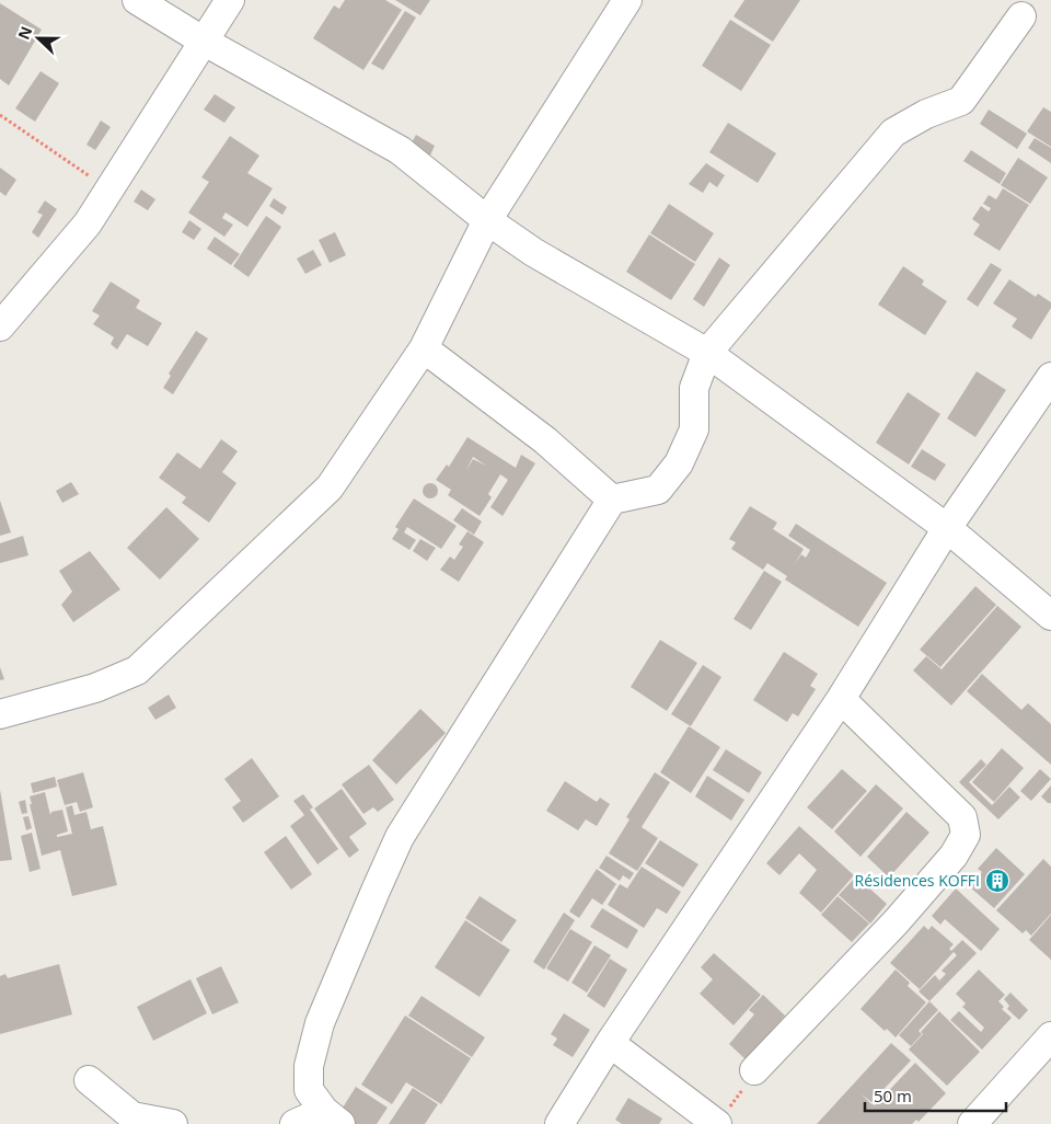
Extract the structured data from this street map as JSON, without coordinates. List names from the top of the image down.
{
  "places": {
    "building": ["Résidences KOFFI"]
  },
  "scale_bar": "50 m",
  "north": "left"
}
